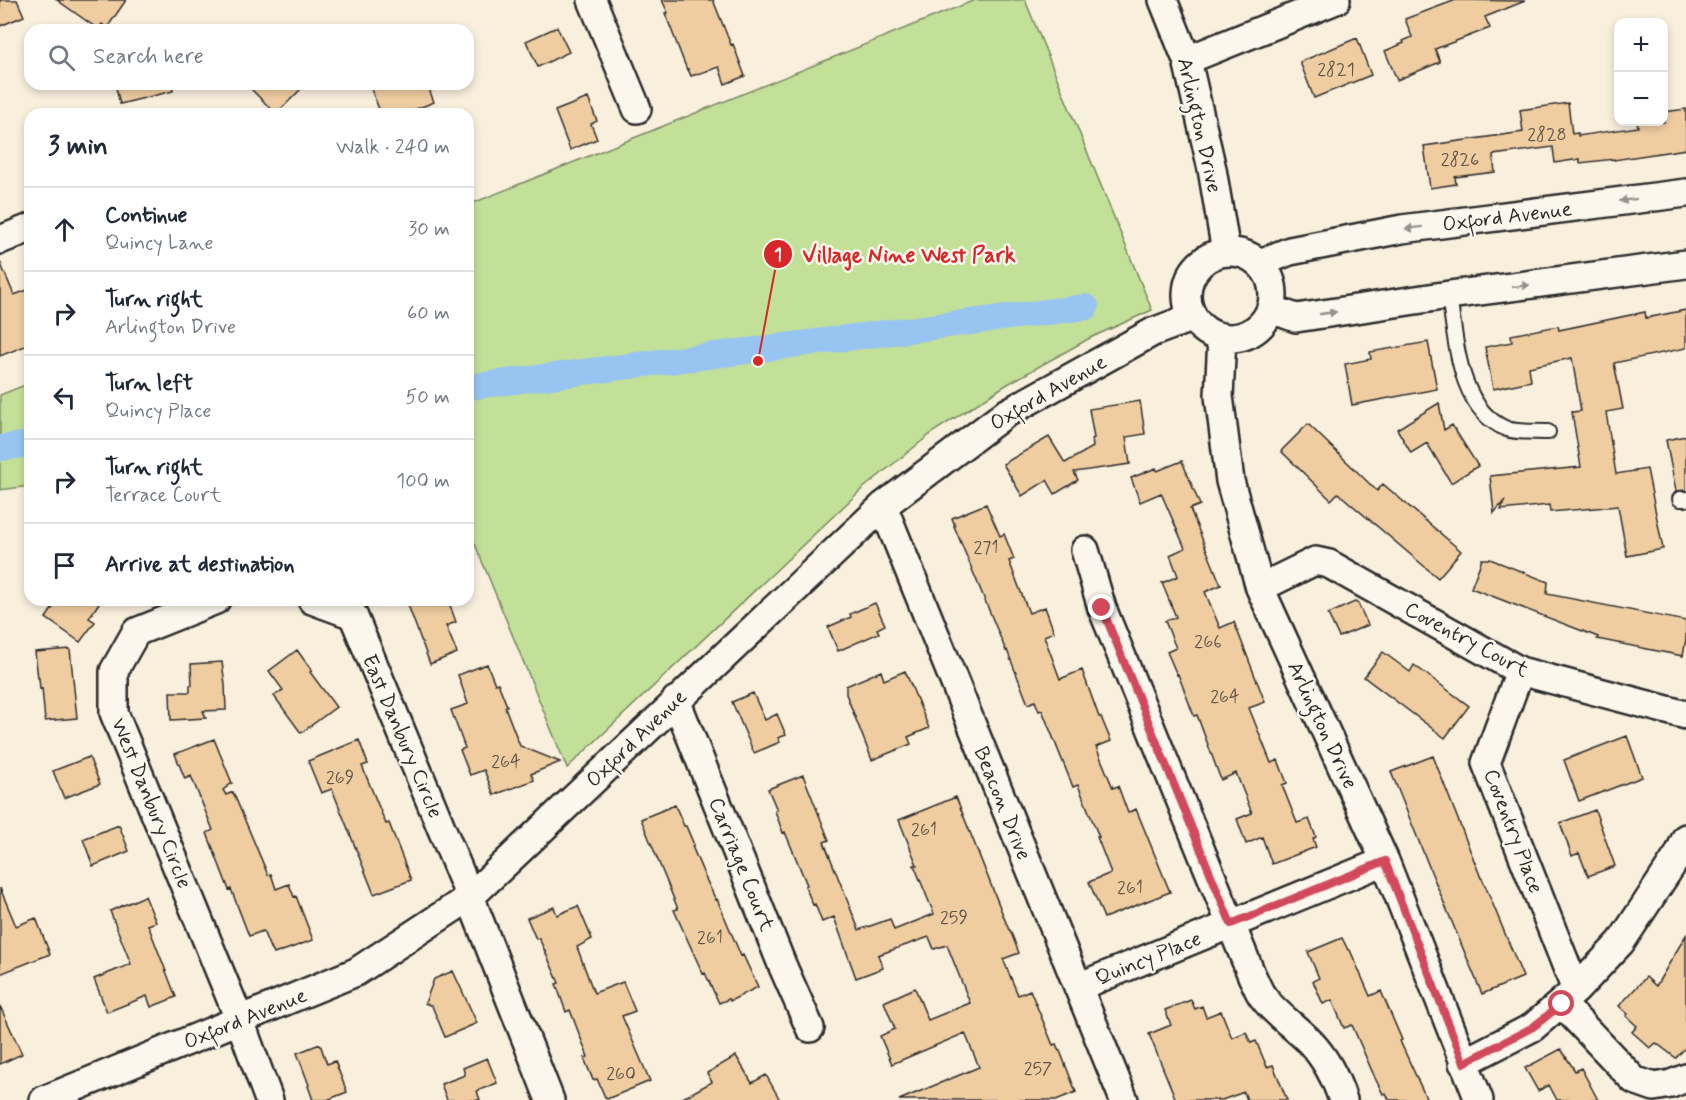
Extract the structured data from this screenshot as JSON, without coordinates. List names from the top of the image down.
{
  "streets": {
    "street": [
      "Arlington Drive",
      "Oxford Avenue",
      "Coventry Court",
      "East Danbury Circle",
      "West Danbury Circle",
      "Beacon Drive",
      "Coventry Place",
      "Carriage Court",
      "Quincy Place"
    ]
  },
  "crossings": [
    ["Arlington Drive", "Oxford Avenue"],
    ["Arlington Drive", "Coventry Court"],
    ["Arlington Drive", "Quincy Place"],
    ["Oxford Avenue", "East Danbury Circle"],
    ["Oxford Avenue", "West Danbury Circle"],
    ["Oxford Avenue", "Beacon Drive"],
    ["Oxford Avenue", "Carriage Court"],
    ["Coventry Court", "Coventry Place"],
    ["Beacon Drive", "Quincy Place"]
  ],
  "places": ["Village Nine West Park"],
  "house_numbers": [
    "2821",
    "2828",
    "2826",
    "271",
    "266",
    "264",
    "264",
    "269",
    "261",
    "261",
    "259",
    "261",
    "257",
    "260"
  ],
  "page": {
    "map_buttons": ["+", "−"],
    "search": "Search here",
    "heading": ["3 min", "Walk · 240 m"],
    "list": [
      ["Continue", "Quincy Lane", "30 m"],
      ["Turn right", "Arlington Drive", "60 m"],
      ["Turn left", "Quincy Place", "50 m"],
      ["Turn right", "Terrace Court", "100 m"],
      "Arrive at destination"
    ]
  }
}
